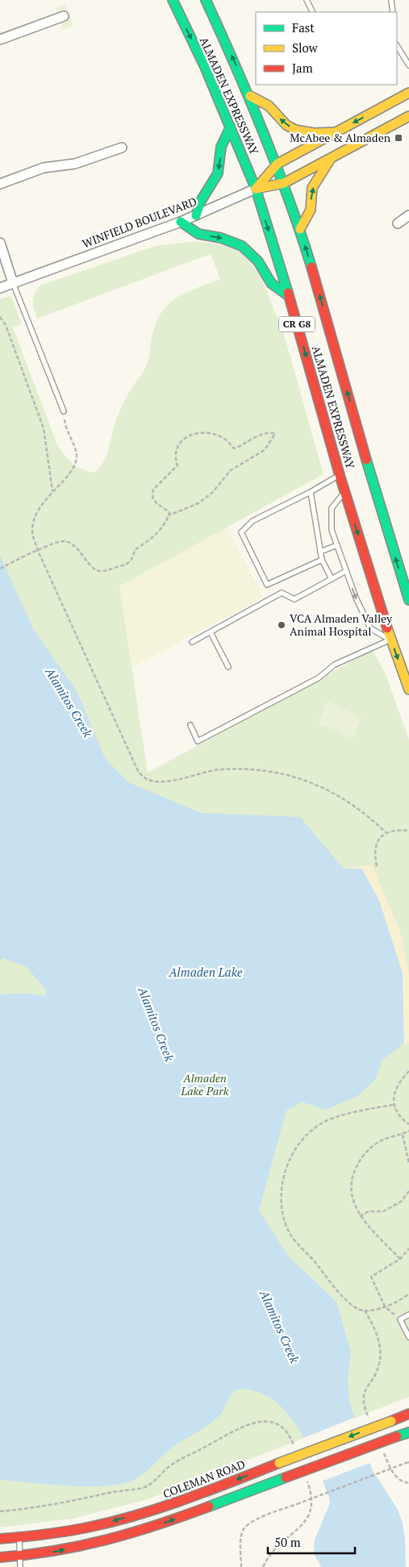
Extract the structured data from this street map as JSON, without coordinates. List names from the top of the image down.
{
  "streets": {
    "main road": [
      "ALMADEN EXPRESSWAY",
      "WINFIELD BOULEVARD",
      "CR G8",
      "COLEMAN ROAD"
    ]
  },
  "crossings": [
    ["ALMADEN EXPRESSWAY", "WINFIELD BOULEVARD"]
  ],
  "water": ["Alamitos Creek", "Almaden Lake"],
  "parks": ["Almaden Lake Park"],
  "places": {
    "transit": ["McAbee & Almaden"],
    "other": ["VCA Almaden Valley Animal Hospital"]
  },
  "legend": ["Fast", "Slow", "Jam"],
  "scale_bar": "50 m"
}
